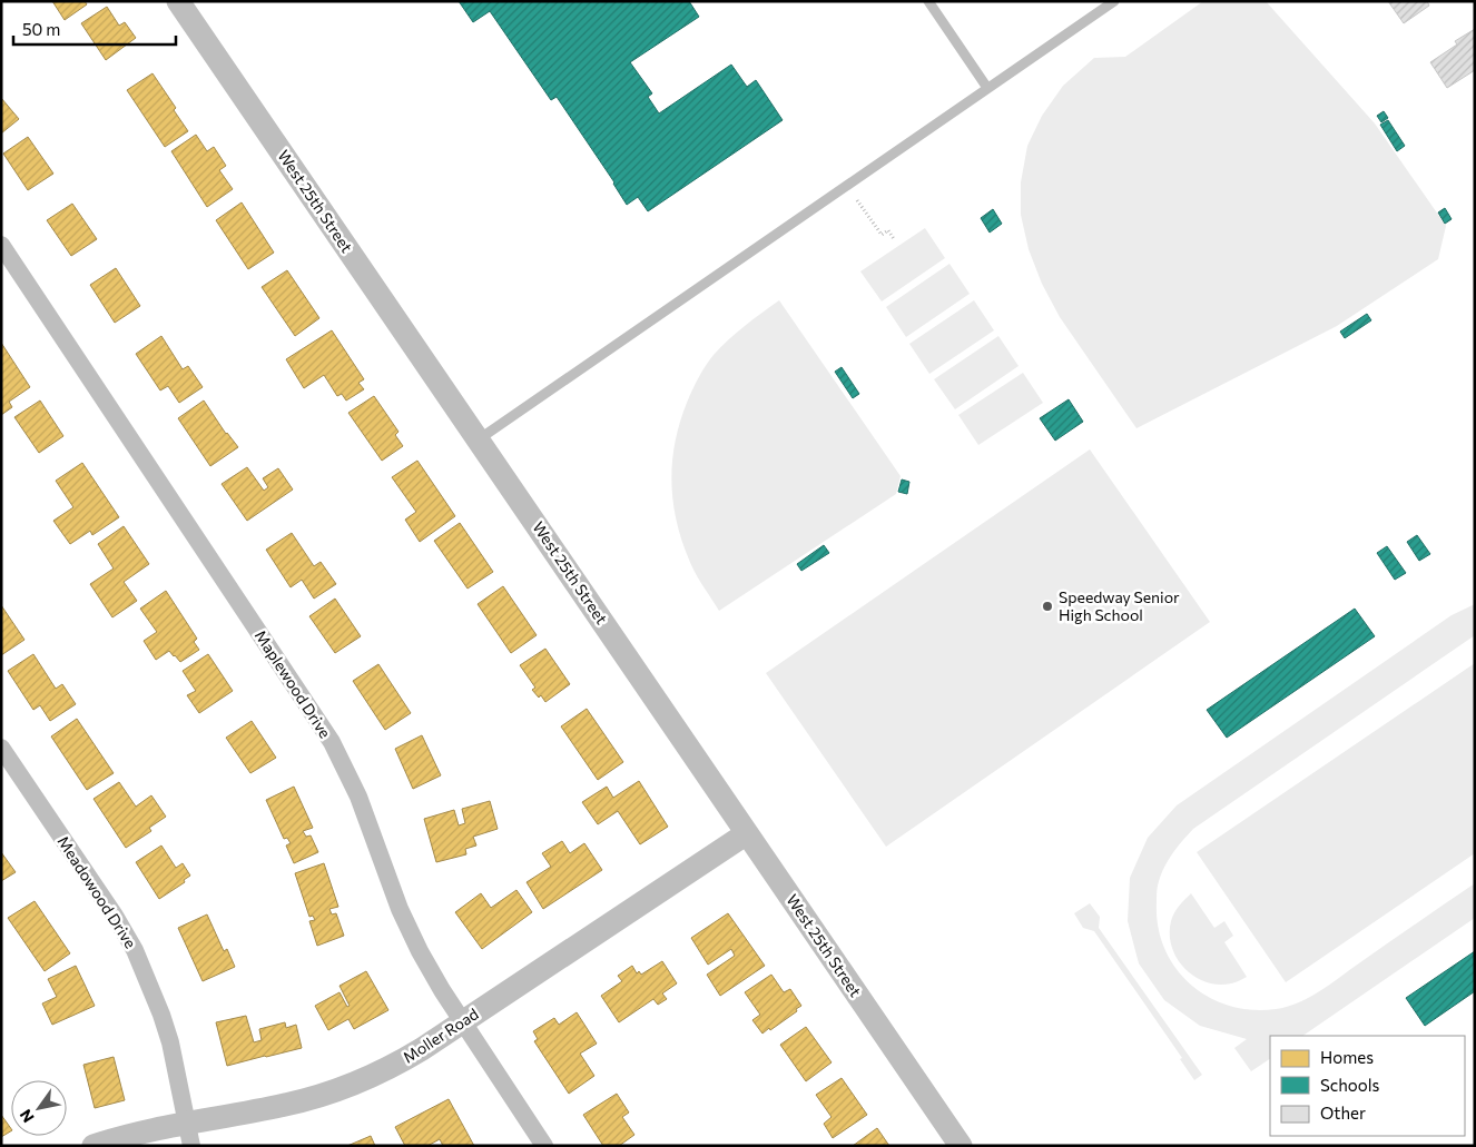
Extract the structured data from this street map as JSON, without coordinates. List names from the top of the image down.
{
  "streets": {
    "street": [
      "West 25th Street",
      "Maplewood Drive",
      "Meadowood Drive",
      "Moller Road"
    ]
  },
  "crossings": [
    ["West 25th Street", "Moller Road"],
    ["Maplewood Drive", "Moller Road"],
    ["Meadowood Drive", "Moller Road"]
  ],
  "places": ["Speedway Senior High School"],
  "legend": ["Homes", "Schools", "Other"],
  "scale_bar": "50 m",
  "north": "bottom left"
}
